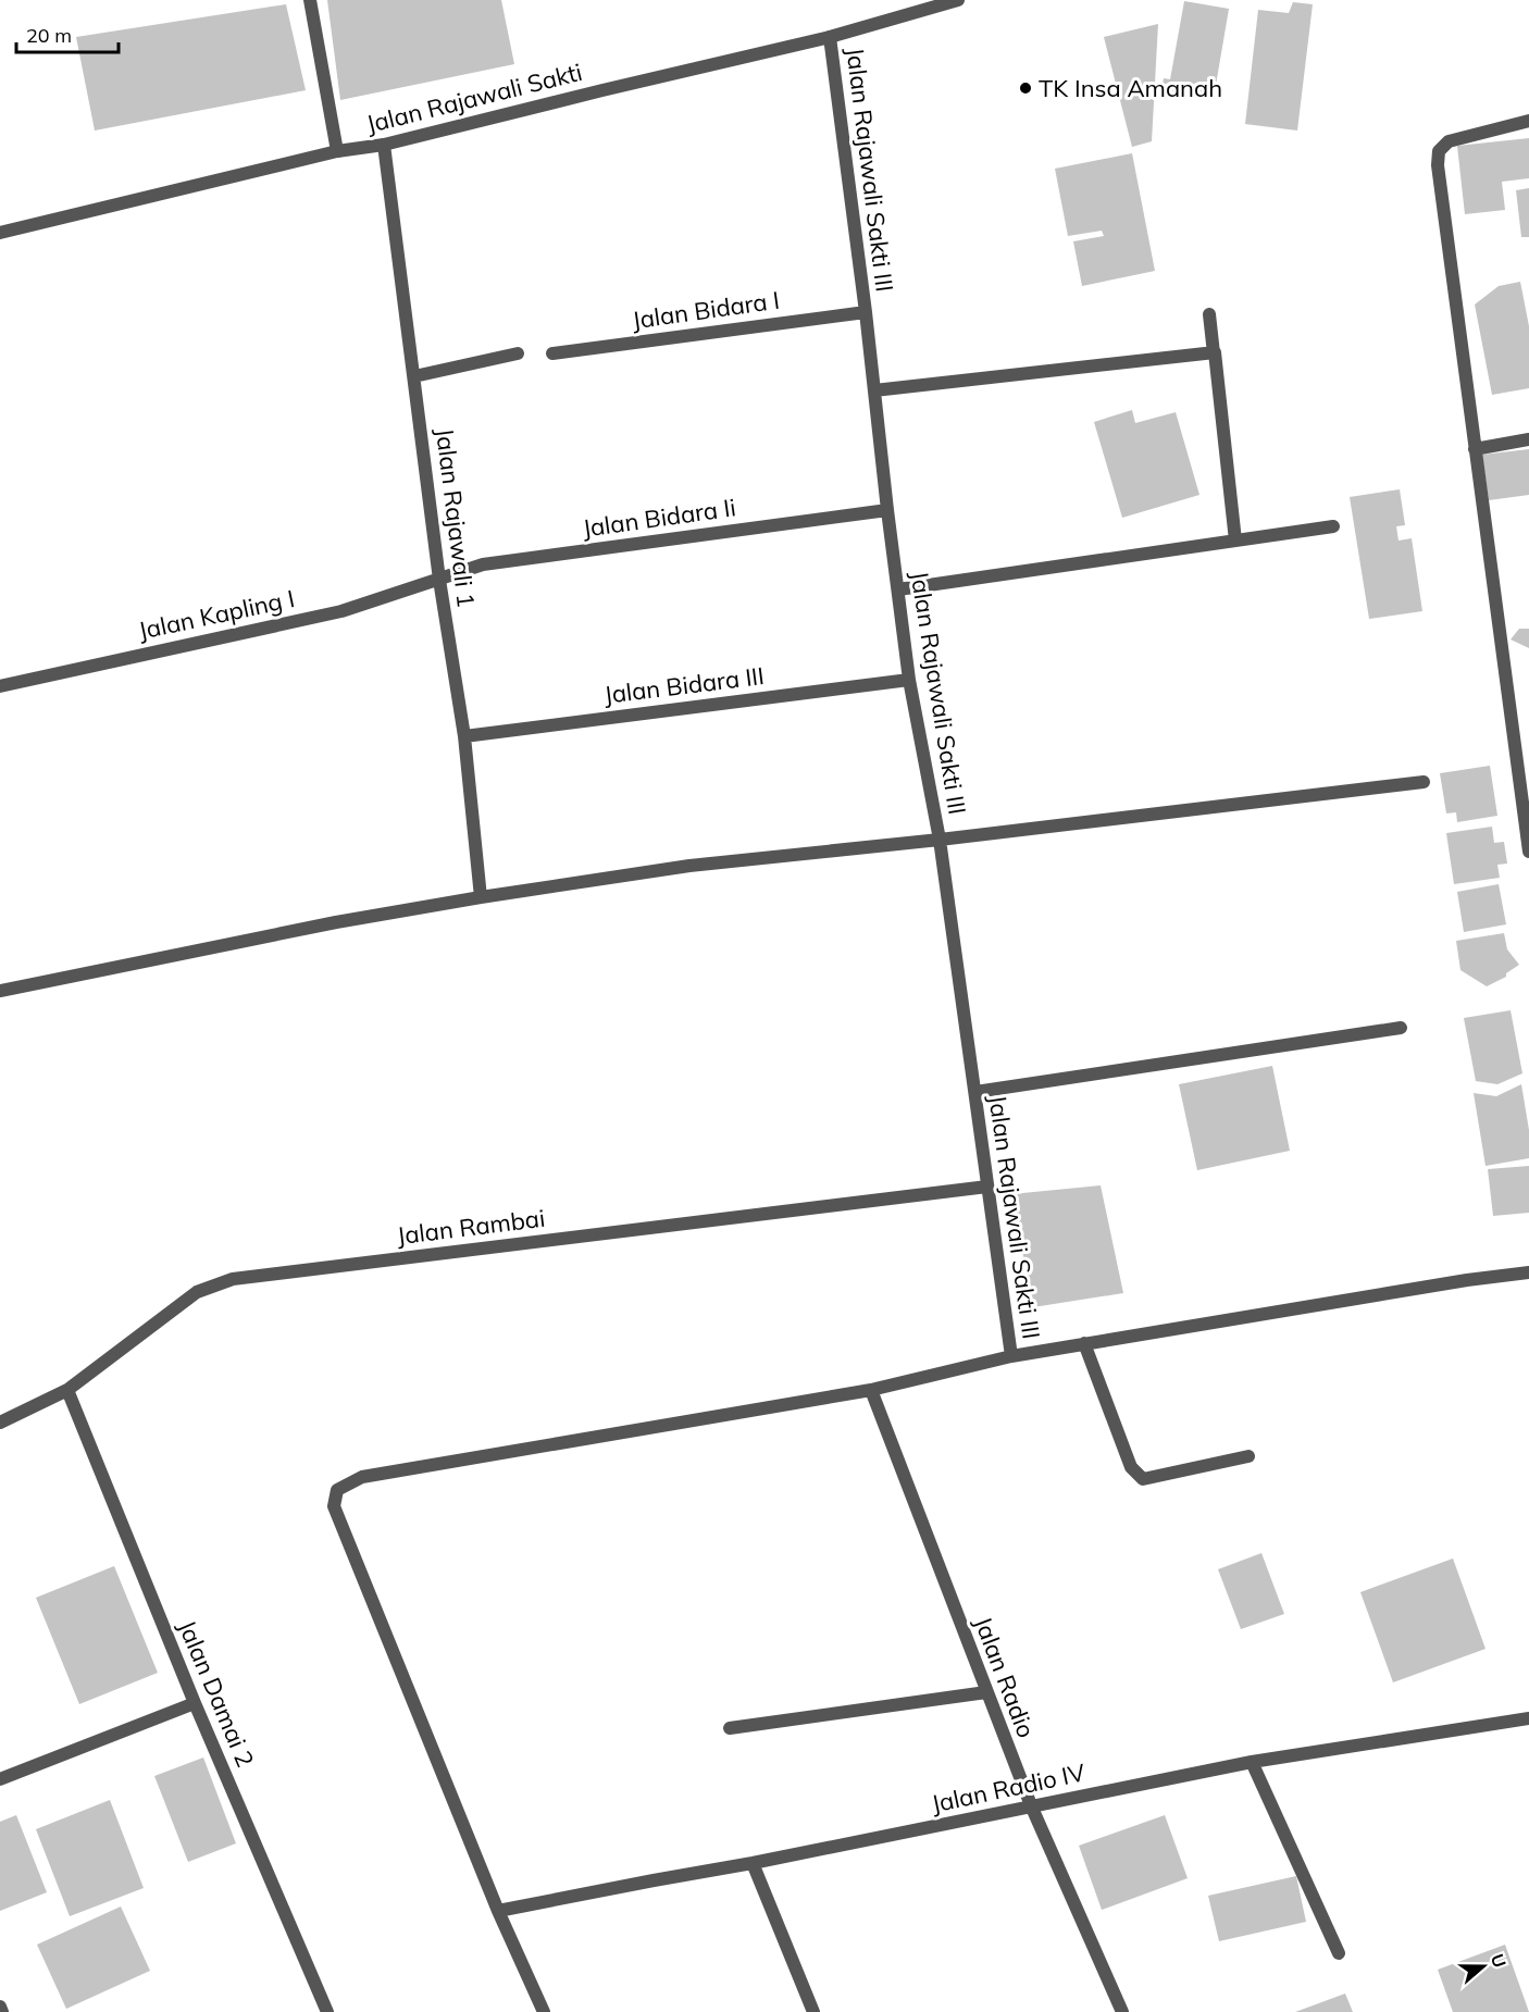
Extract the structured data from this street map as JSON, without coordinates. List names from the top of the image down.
{
  "streets": {
    "street": [
      "Jalan Rajawali Sakti",
      "Jalan Rajawali Sakti III",
      "Jalan Bidara I",
      "Jalan Rajawali 1",
      "Jalan Bidara Ii",
      "Jalan Kapling I",
      "Jalan Bidara III",
      "Jalan Rambai",
      "Jalan Radio",
      "Jalan Damai 2",
      "Jalan Radio IV"
    ]
  },
  "crossings": [
    ["Jalan Rajawali Sakti", "Jalan Rajawali Sakti III"],
    ["Jalan Rajawali Sakti", "Jalan Rajawali 1"],
    ["Jalan Rajawali Sakti III", "Jalan Bidara I"],
    ["Jalan Rajawali Sakti III", "Jalan Bidara Ii"],
    ["Jalan Rajawali Sakti III", "Jalan Bidara III"],
    ["Jalan Rajawali Sakti III", "Jalan Rambai"],
    ["Jalan Rajawali 1", "Jalan Bidara Ii"],
    ["Jalan Rajawali 1", "Jalan Kapling I"],
    ["Jalan Rajawali 1", "Jalan Bidara III"],
    ["Jalan Bidara Ii", "Jalan Kapling I"],
    ["Jalan Rambai", "Jalan Damai 2"],
    ["Jalan Radio", "Jalan Radio IV"]
  ],
  "places": ["TK Insa Amanah"],
  "scale_bar": "20 m",
  "north": "right"
}
